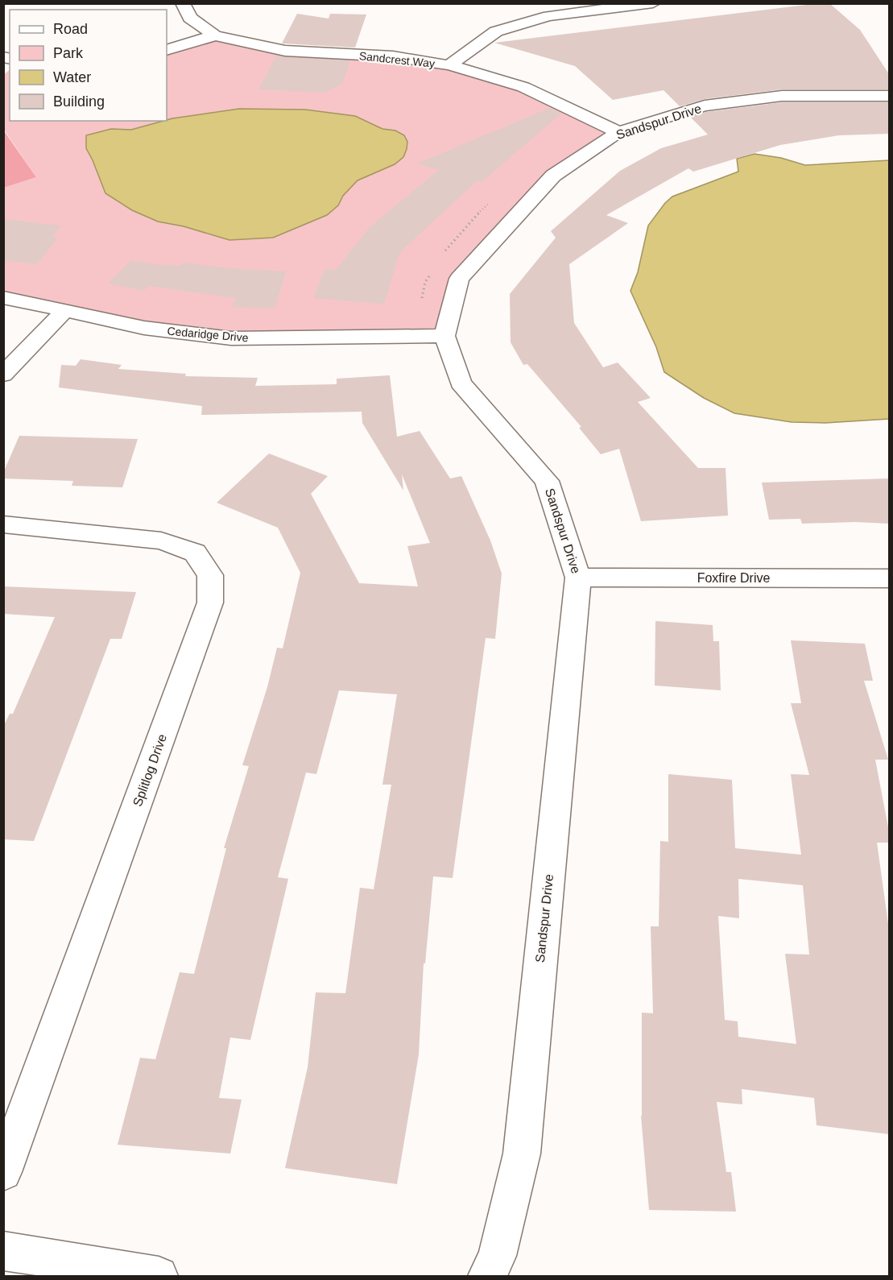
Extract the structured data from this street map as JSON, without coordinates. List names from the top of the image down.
{
  "streets": {
    "street": [
      "Sandcrest Way",
      "Sandspur Drive",
      "Cedaridge Drive",
      "Foxfire Drive",
      "Splitlog Drive"
    ]
  },
  "crossings": [
    ["Sandcrest Way", "Sandspur Drive"],
    ["Sandspur Drive", "Cedaridge Drive"],
    ["Sandspur Drive", "Foxfire Drive"]
  ],
  "legend": [
    "Road",
    "Park",
    "Water",
    "Building"
  ]
}
